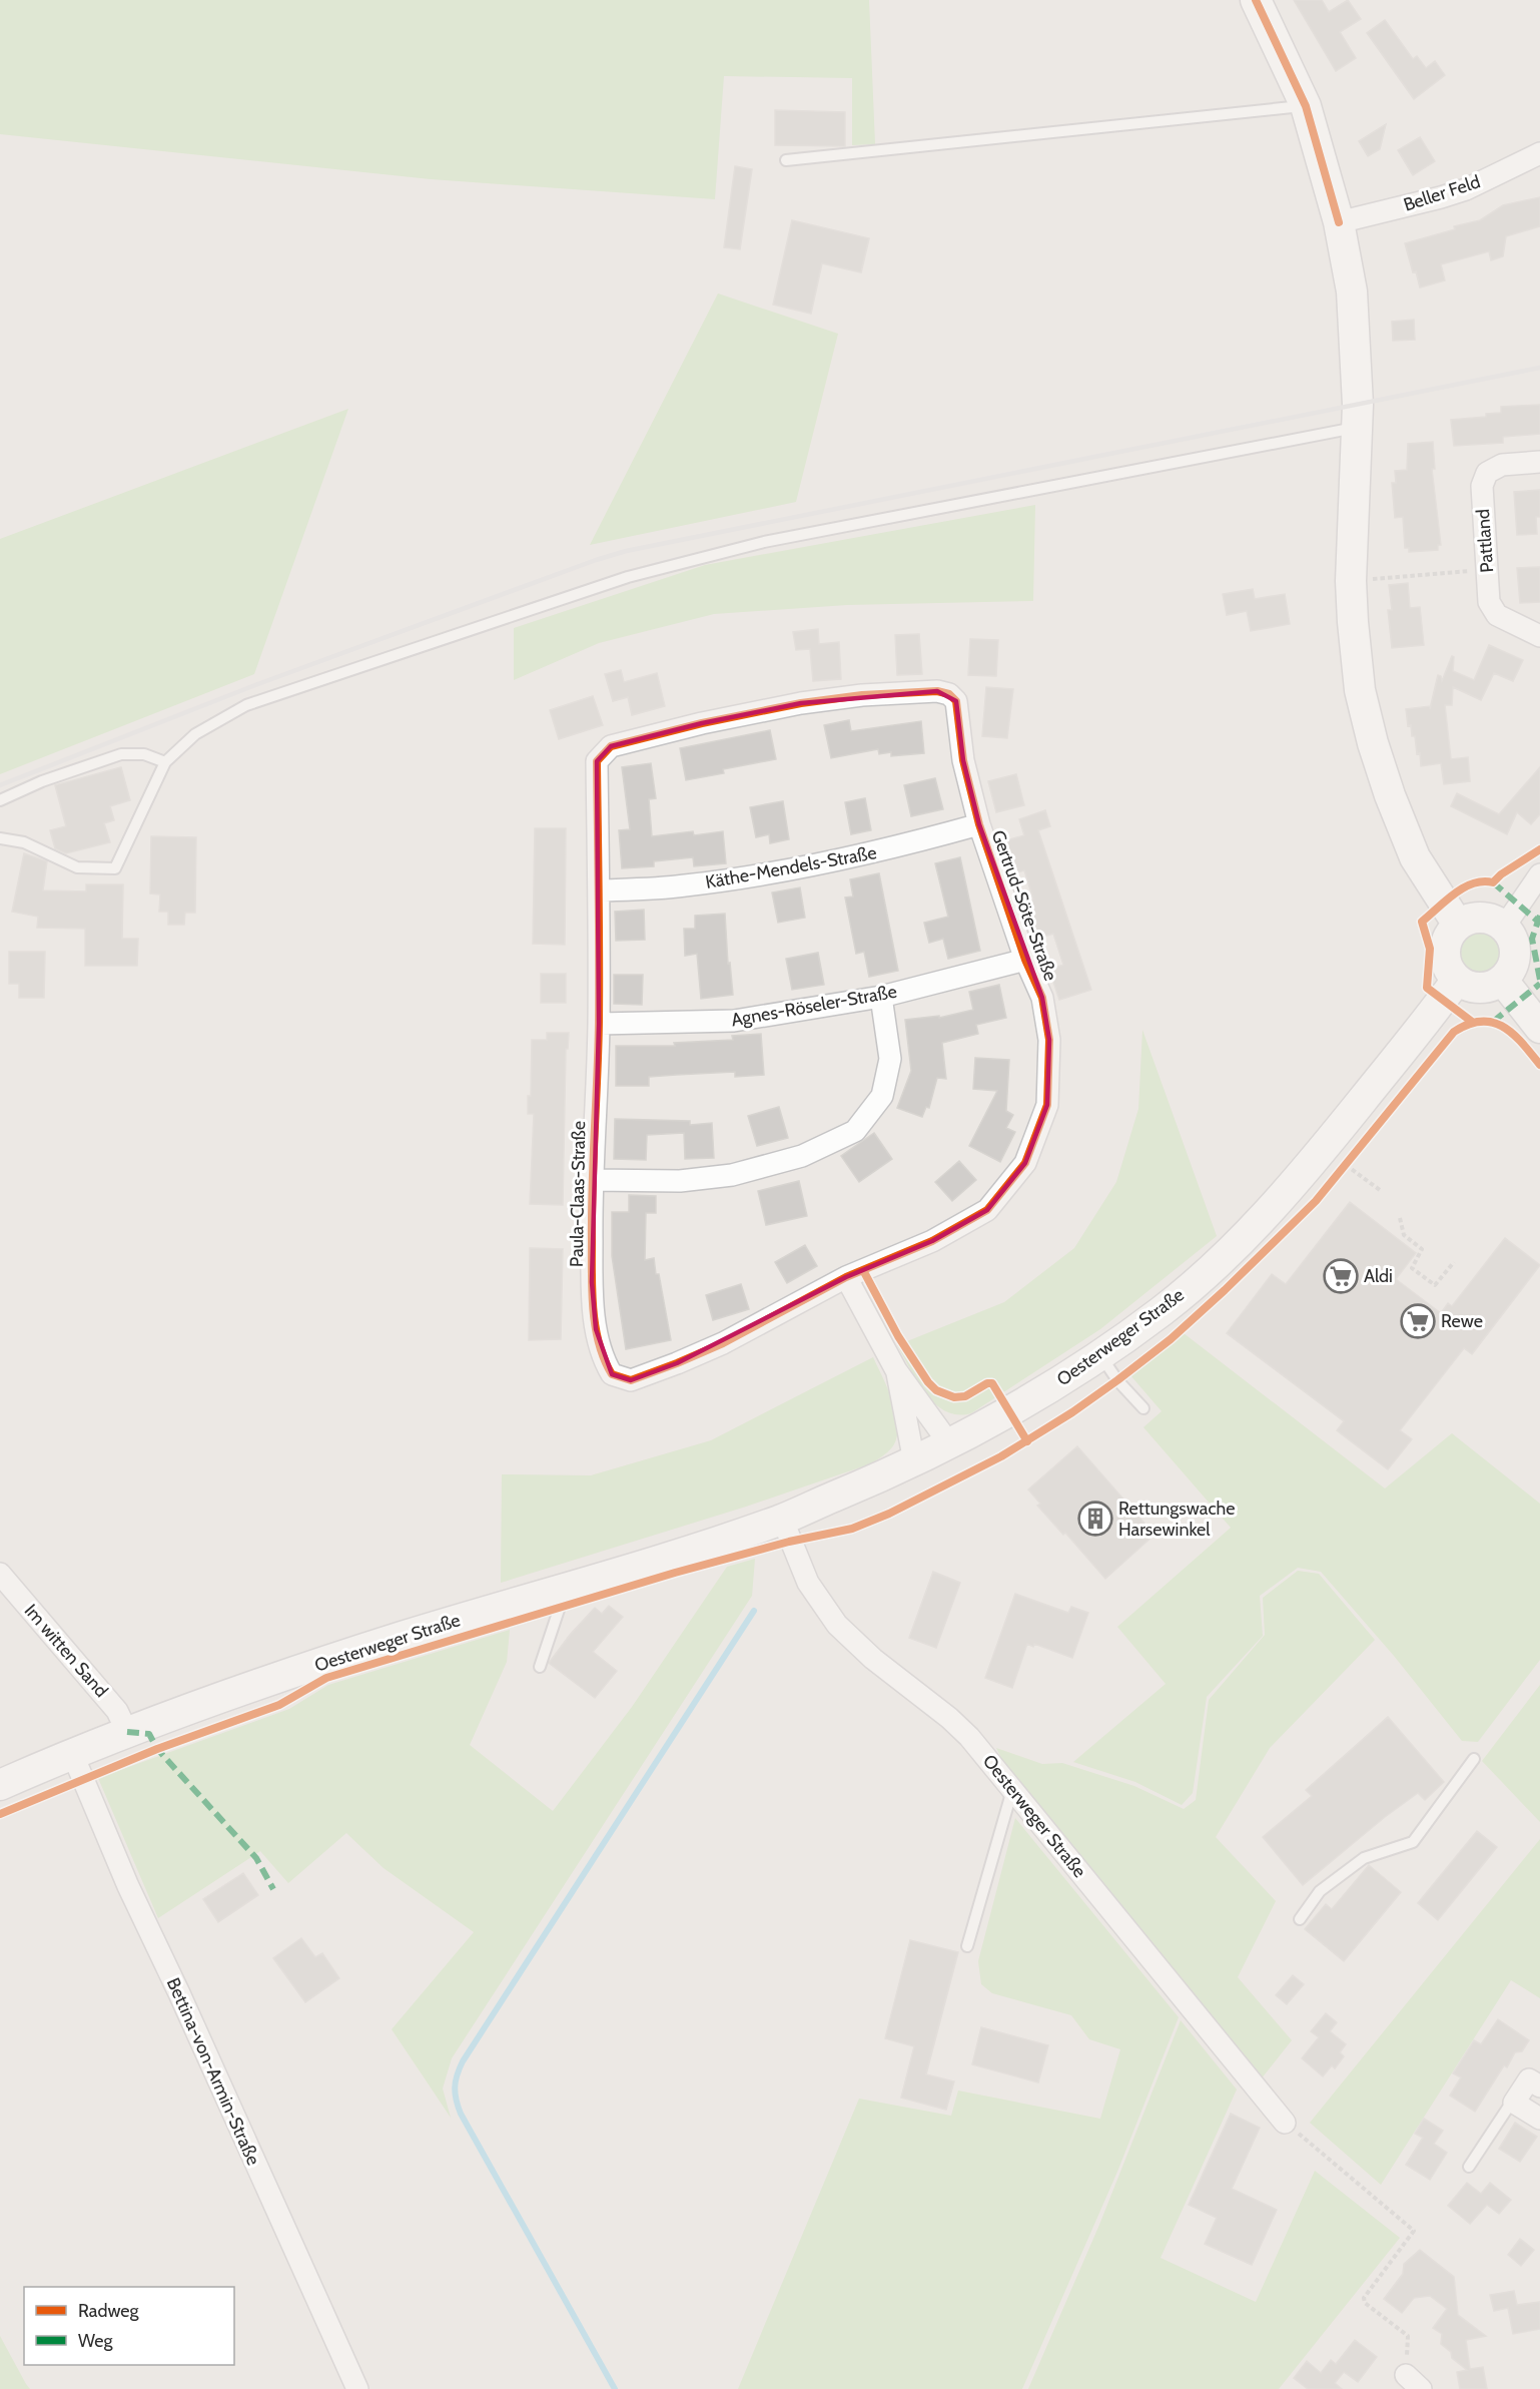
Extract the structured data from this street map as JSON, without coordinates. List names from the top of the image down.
{
  "streets": {
    "street": [
      "Beller Feld",
      "Pattland",
      "Käthe-Mendels-Straße",
      "Gertrud-Söte-Straße",
      "Agnes-Röseler-Straße",
      "Paula-Claas-Straße",
      "Oesterweger Straße",
      "Im witten Sand",
      "Bettina-von-Armin-Straße"
    ]
  },
  "crossings": [
    ["Käthe-Mendels-Straße", "Gertrud-Söte-Straße"],
    ["Käthe-Mendels-Straße", "Paula-Claas-Straße"],
    ["Gertrud-Söte-Straße", "Agnes-Röseler-Straße"],
    ["Gertrud-Söte-Straße", "Paula-Claas-Straße"],
    ["Agnes-Röseler-Straße", "Paula-Claas-Straße"],
    ["Oesterweger Straße", "Im witten Sand"],
    ["Oesterweger Straße", "Bettina-von-Armin-Straße"]
  ],
  "places": {
    "supermarket": ["Aldi", "Rewe"],
    "building": ["Rettungswache Harsewinkel"]
  },
  "legend": ["Radweg", "Weg"]
}
